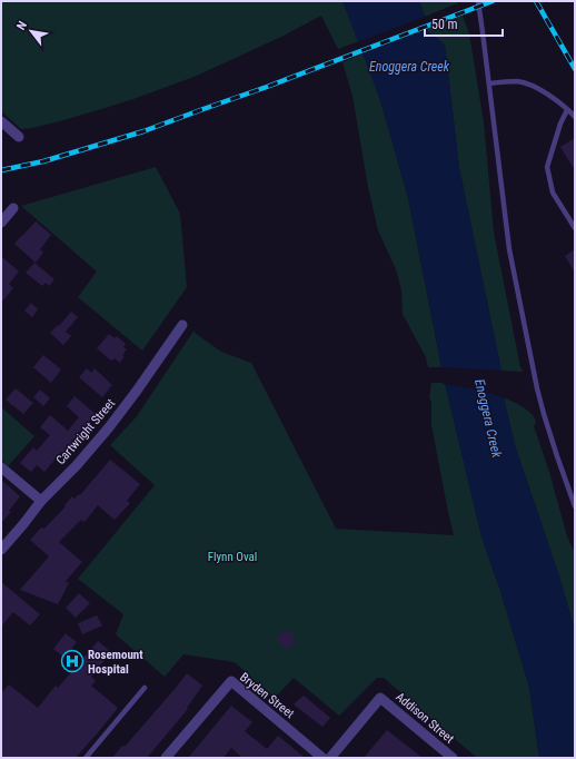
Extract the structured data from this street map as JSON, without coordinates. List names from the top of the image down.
{
  "streets": {
    "street": ["Cartwright Street", "Bryden Street", "Addison Street"]
  },
  "water": ["Enoggera Creek"],
  "parks": ["Flynn Oval"],
  "places": {
    "hospital": ["Rosemount Hospital"]
  },
  "scale_bar": "50 m",
  "north": "top left"
}
